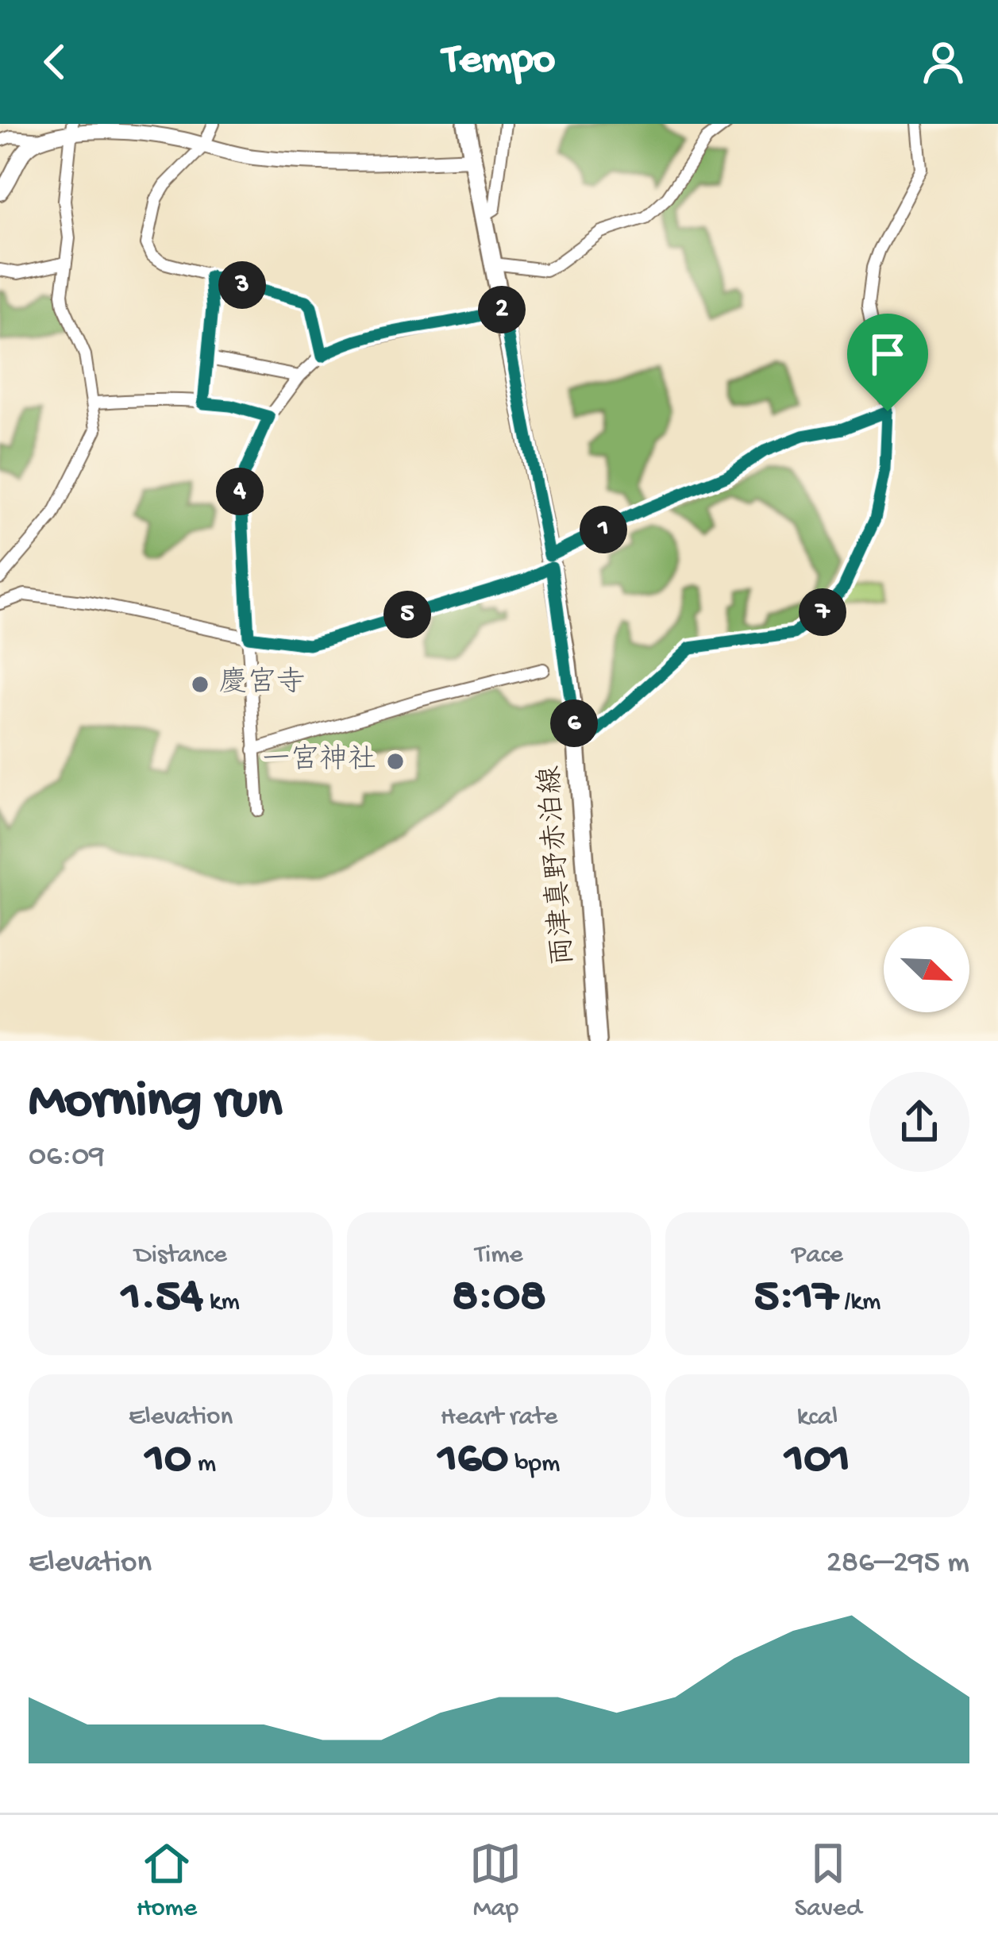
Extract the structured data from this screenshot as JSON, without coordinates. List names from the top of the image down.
{
  "streets": {
    "main road": ["両津真野赤泊線"]
  },
  "places": ["慶宮寺", "一宮神社"],
  "north": "bottom right",
  "page": {
    "header": "Tempo",
    "pins": [
      "3",
      "2",
      "4",
      "1",
      "7",
      "5",
      "6"
    ],
    "heading": ["Morning run", "06:09"],
    "stats": [
      ["Distance", "1.54 km"],
      ["Time", "8:08"],
      ["Pace", "5:17 /km"],
      ["Elevation", "10 m"],
      ["Heart rate", "160 bpm"],
      ["kcal", "101"]
    ],
    "chart": ["Elevation", "286–295 m"],
    "tabs": ["Home", "Map", "Saved"]
  }
}
